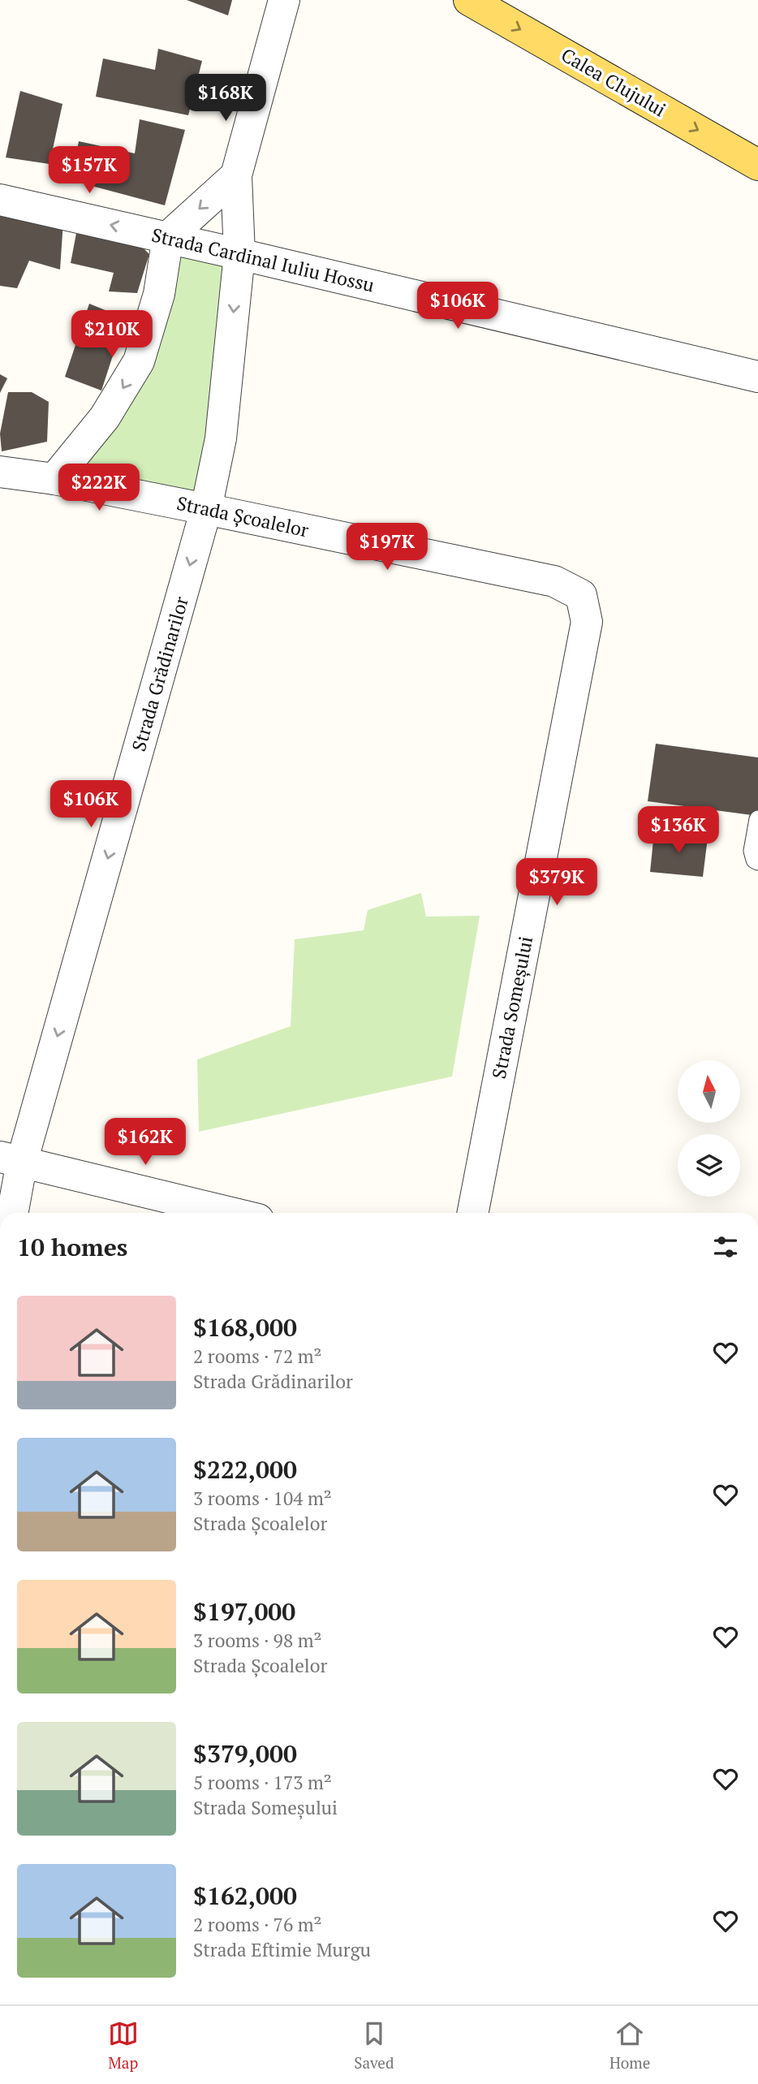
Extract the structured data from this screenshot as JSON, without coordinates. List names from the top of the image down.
{
  "streets": {
    "main road": ["Calea Clujului"],
    "street": [
      "Strada Cardinal Iuliu Hossu",
      "Strada Școalelor",
      "Strada Grădinarilor",
      "Strada Someșului"
    ]
  },
  "crossings": [
    ["Strada Cardinal Iuliu Hossu", "Strada Grădinarilor"],
    ["Strada Școalelor", "Strada Grădinarilor"],
    ["Strada Școalelor", "Strada Someșului"]
  ],
  "one_way": ["Calea Clujului", "Strada Grădinarilor"],
  "north": "top",
  "page": {
    "price": [
      "$168K",
      "$157K",
      "$106K",
      "$210K",
      "$222K",
      "$197K",
      "$106K",
      "$136K",
      "$379K",
      "$162K"
    ],
    "heading": "10 homes",
    "list": [
      {
        "name": "$168,000",
        "note": "2 rooms · 72 m² · Strada Grădinarilor"
      },
      {
        "name": "$222,000",
        "note": "3 rooms · 104 m² · Strada Școalelor"
      },
      {
        "name": "$197,000",
        "note": "3 rooms · 98 m² · Strada Școalelor"
      },
      {
        "name": "$379,000",
        "note": "5 rooms · 173 m² · Strada Someșului"
      },
      {
        "name": "$162,000",
        "note": "2 rooms · 76 m² · Strada Eftimie Murgu"
      }
    ],
    "tabs": ["Map", "Saved", "Home"]
  }
}
